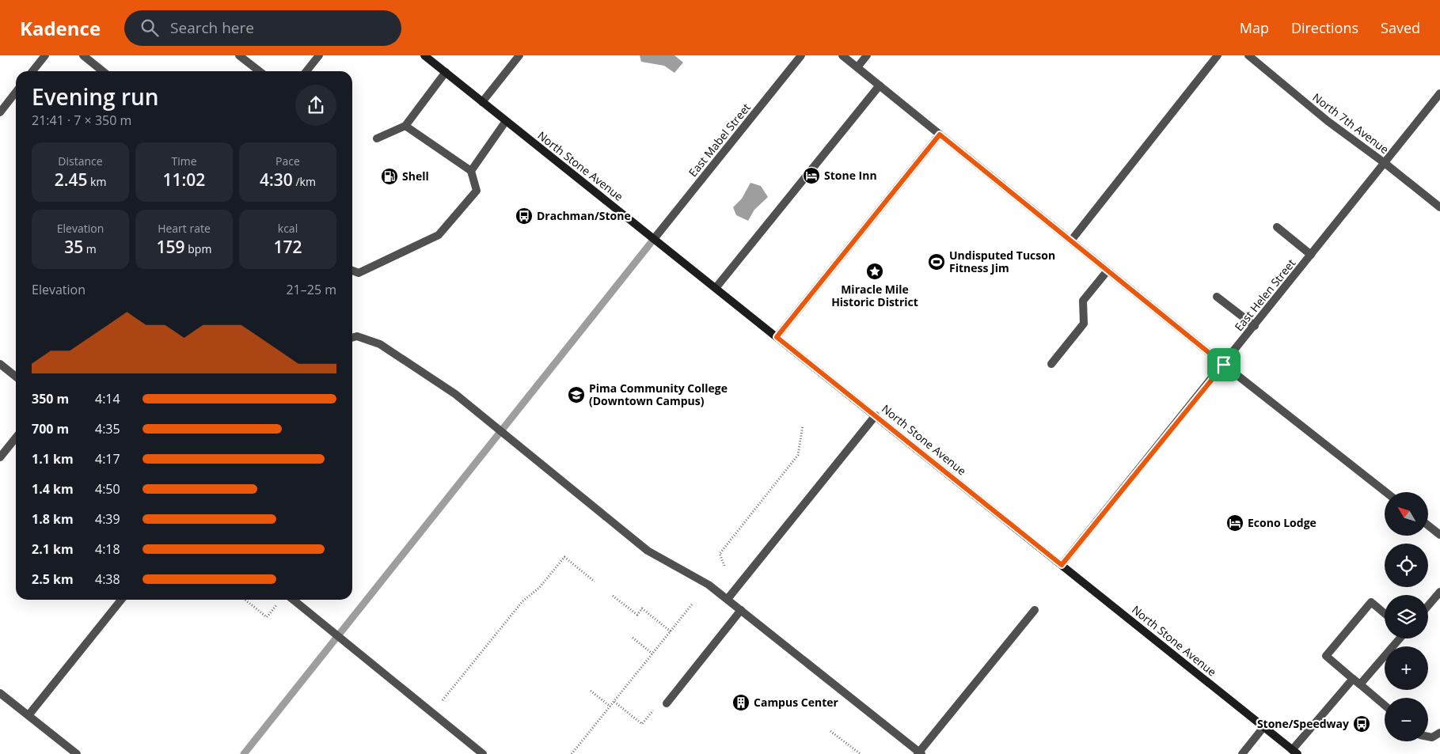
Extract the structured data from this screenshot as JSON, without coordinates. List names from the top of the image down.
{
  "streets": {
    "main road": ["North Stone Avenue"],
    "street": ["North 7th Avenue", "East Mabel Street", "East Helen Street"]
  },
  "crossings": [
    ["North 7th Avenue", "East Helen Street"],
    ["East Mabel Street", "North Stone Avenue"],
    ["North Stone Avenue", "East Helen Street"]
  ],
  "places": {
    "hotel": ["Stone Inn", "Econo Lodge"],
    "fuel station": ["Shell"],
    "bus stop": ["Drachman/Stone", "Stone/Speedway"],
    "sports": ["Undisputed Tucson Fitness Jim"],
    "place": ["Miracle Mile Historic District"],
    "school or university": ["Pima Community College (Downtown Campus)"],
    "building": ["Campus Center"]
  },
  "north": "top left",
  "page": {
    "header": "Kadence",
    "search": "Search here",
    "nav": ["Map", "Directions", "Saved"],
    "heading": ["Evening run", "21:41 · 7 × 350 m"],
    "stats": [
      ["Distance", "2.45 km"],
      ["Time", "11:02"],
      ["Pace", "4:30 /km"],
      ["Elevation", "35 m"],
      ["Heart rate", "159 bpm"],
      ["kcal", "172"]
    ],
    "chart": ["Elevation", "21–25 m"],
    "list": [
      {
        "name": "350 m",
        "note": "4:14"
      },
      {
        "name": "700 m",
        "note": "4:35"
      },
      {
        "name": "1.1 km",
        "note": "4:17"
      },
      {
        "name": "1.4 km",
        "note": "4:50"
      },
      {
        "name": "1.8 km",
        "note": "4:39"
      },
      {
        "name": "2.1 km",
        "note": "4:18"
      },
      {
        "name": "2.5 km",
        "note": "4:38"
      }
    ],
    "map_buttons": ["+", "−"]
  }
}
